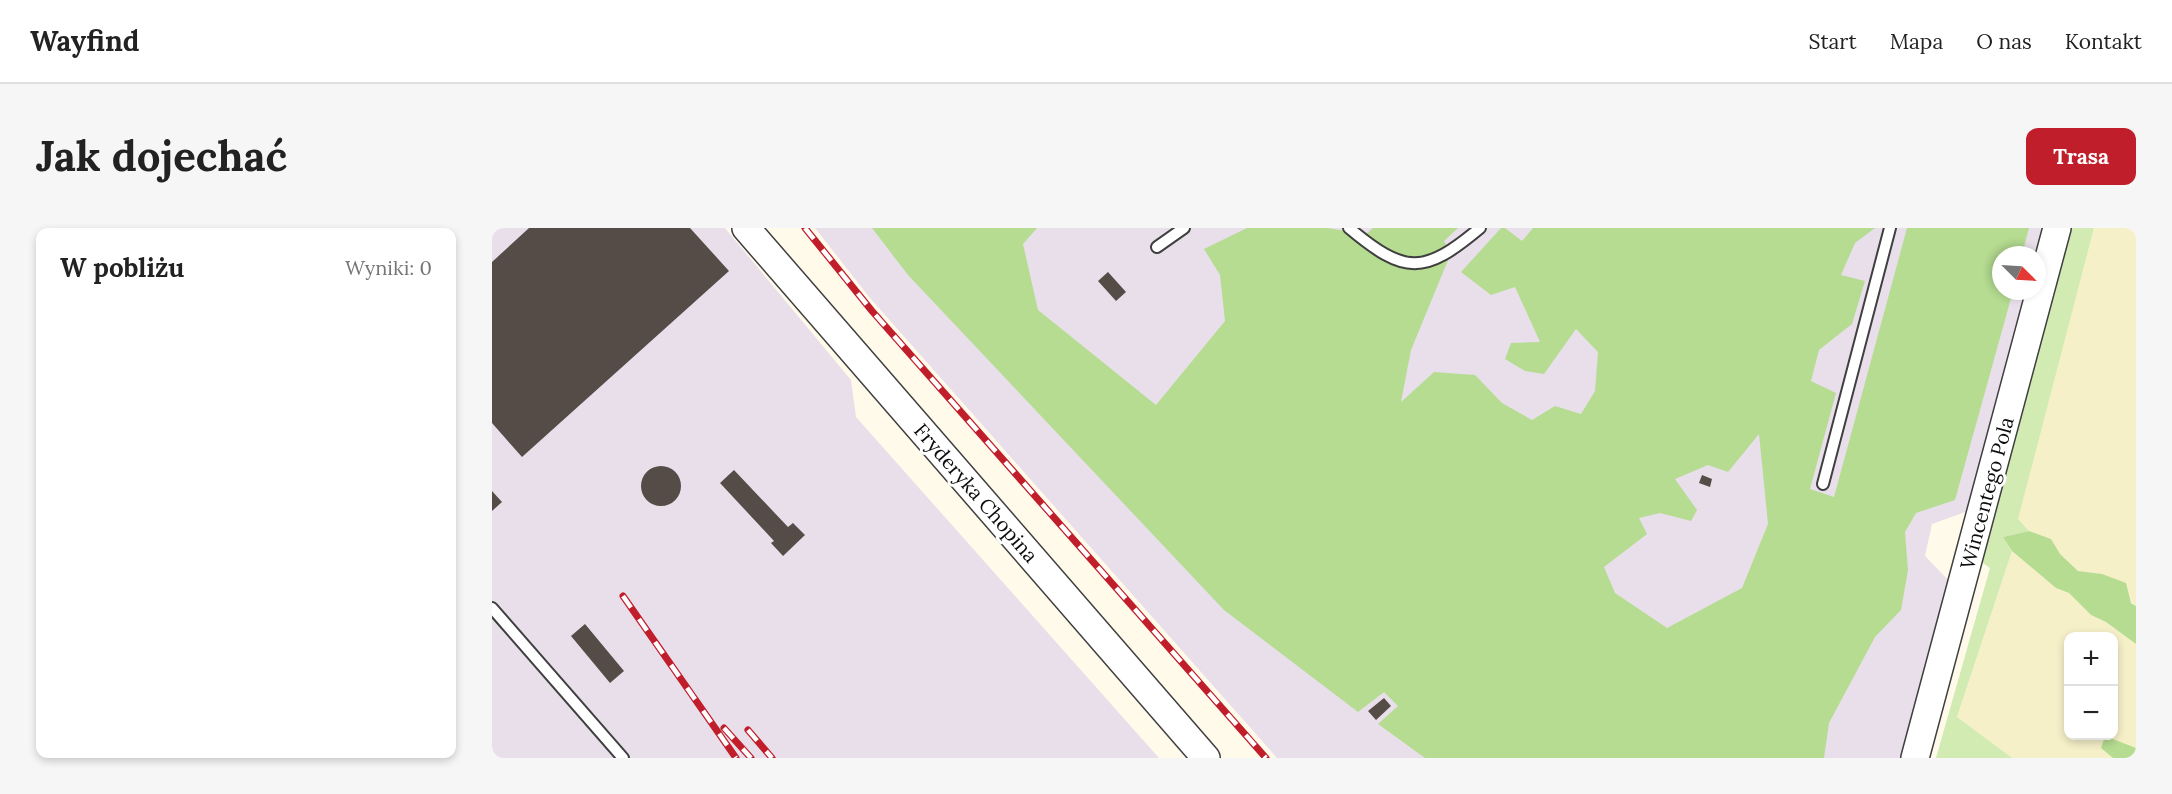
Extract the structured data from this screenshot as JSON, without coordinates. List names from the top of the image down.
{
  "streets": {
    "street": ["Fryderyka Chopina", "Wincentego Pola"]
  },
  "north": "bottom right",
  "page": {
    "header": "Wayfind",
    "nav": [
      "Start",
      "Mapa",
      "O nas",
      "Kontakt"
    ],
    "buttons": "Trasa",
    "title": "Jak dojechać",
    "heading": ["W pobliżu", "Wyniki: 0"],
    "map_buttons": ["+", "−"]
  }
}
